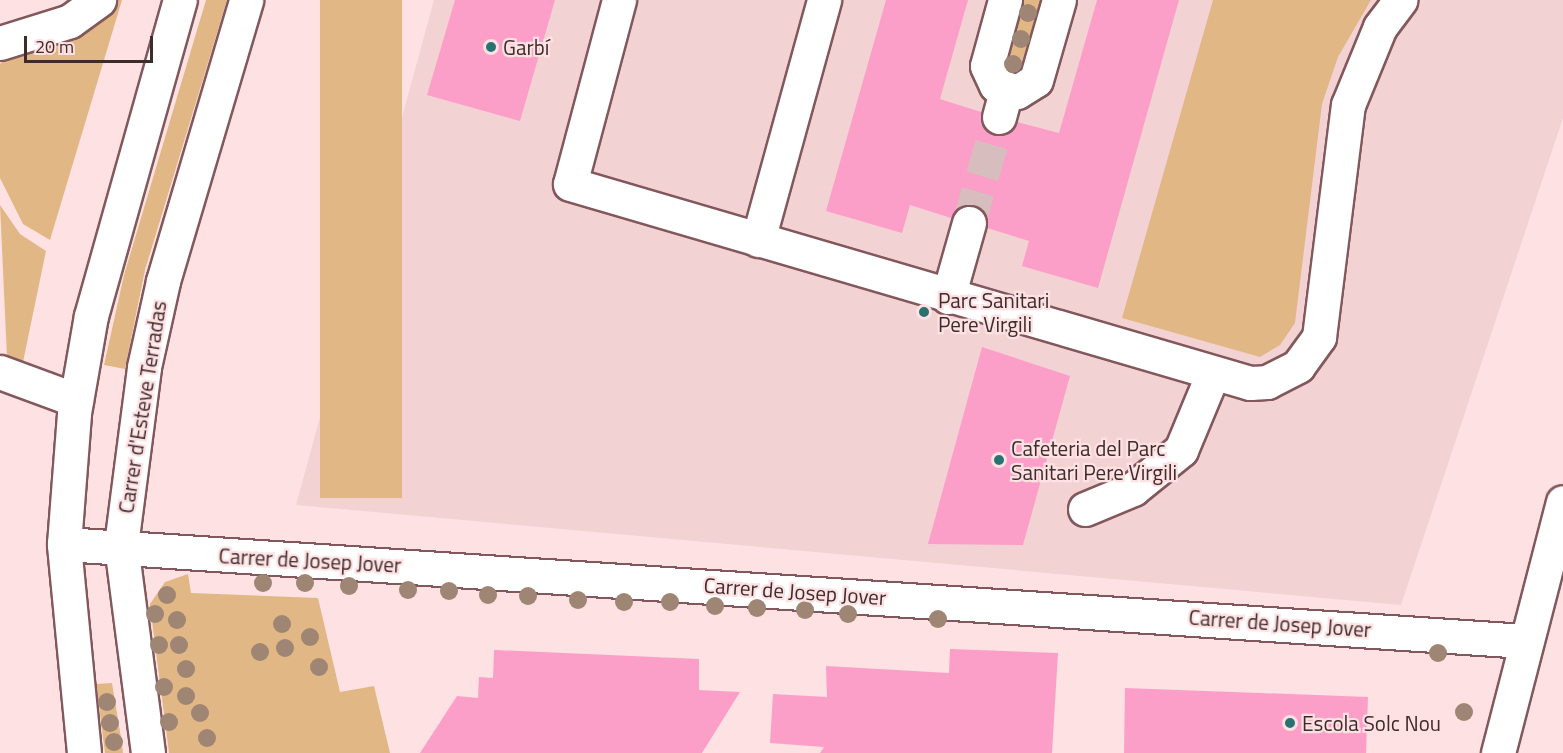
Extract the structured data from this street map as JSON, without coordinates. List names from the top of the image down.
{
  "streets": {
    "street": ["Carrer d'Esteve Terradas", "Carrer de Josep Jover"]
  },
  "crossings": [
    ["Carrer d'Esteve Terradas", "Carrer de Josep Jover"]
  ],
  "places": [
    "Garbí",
    "Parc Sanitari Pere Virgili",
    "Cafeteria del Parc Sanitari Pere Virgili",
    "Escola Solc Nou"
  ],
  "scale_bar": "20 m"
}
